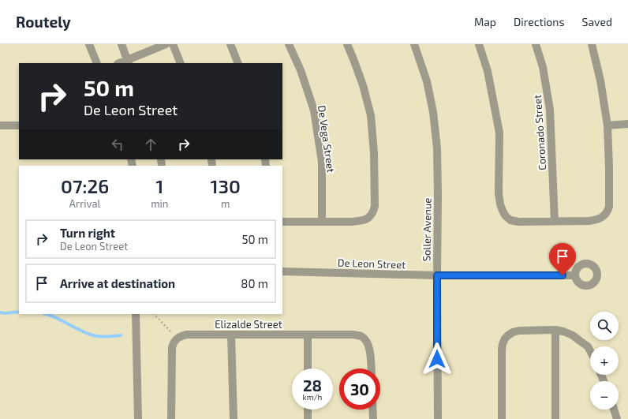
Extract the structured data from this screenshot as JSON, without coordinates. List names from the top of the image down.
{
  "streets": {
    "street": [
      "Coronado Street",
      "De Vega Street",
      "Soller Avenue",
      "De Leon Street",
      "Elizalde Street"
    ]
  },
  "crossings": [
    ["Soller Avenue", "De Leon Street"]
  ],
  "page": {
    "header": "Routely",
    "nav": ["Map", "Directions", "Saved"],
    "turn": ["50 m", "De Leon Street"],
    "eta": [
      "07:26",
      "Arrival",
      "1",
      "min",
      "130",
      "m"
    ],
    "list": [
      {
        "name": "Turn right",
        "note": "De Leon Street",
        "value": "50 m"
      },
      {
        "name": "Arrive at destination",
        "value": "80 m"
      }
    ],
    "map_buttons": ["+", "−"],
    "speed": "28 km/h",
    "limit": "30"
  }
}
